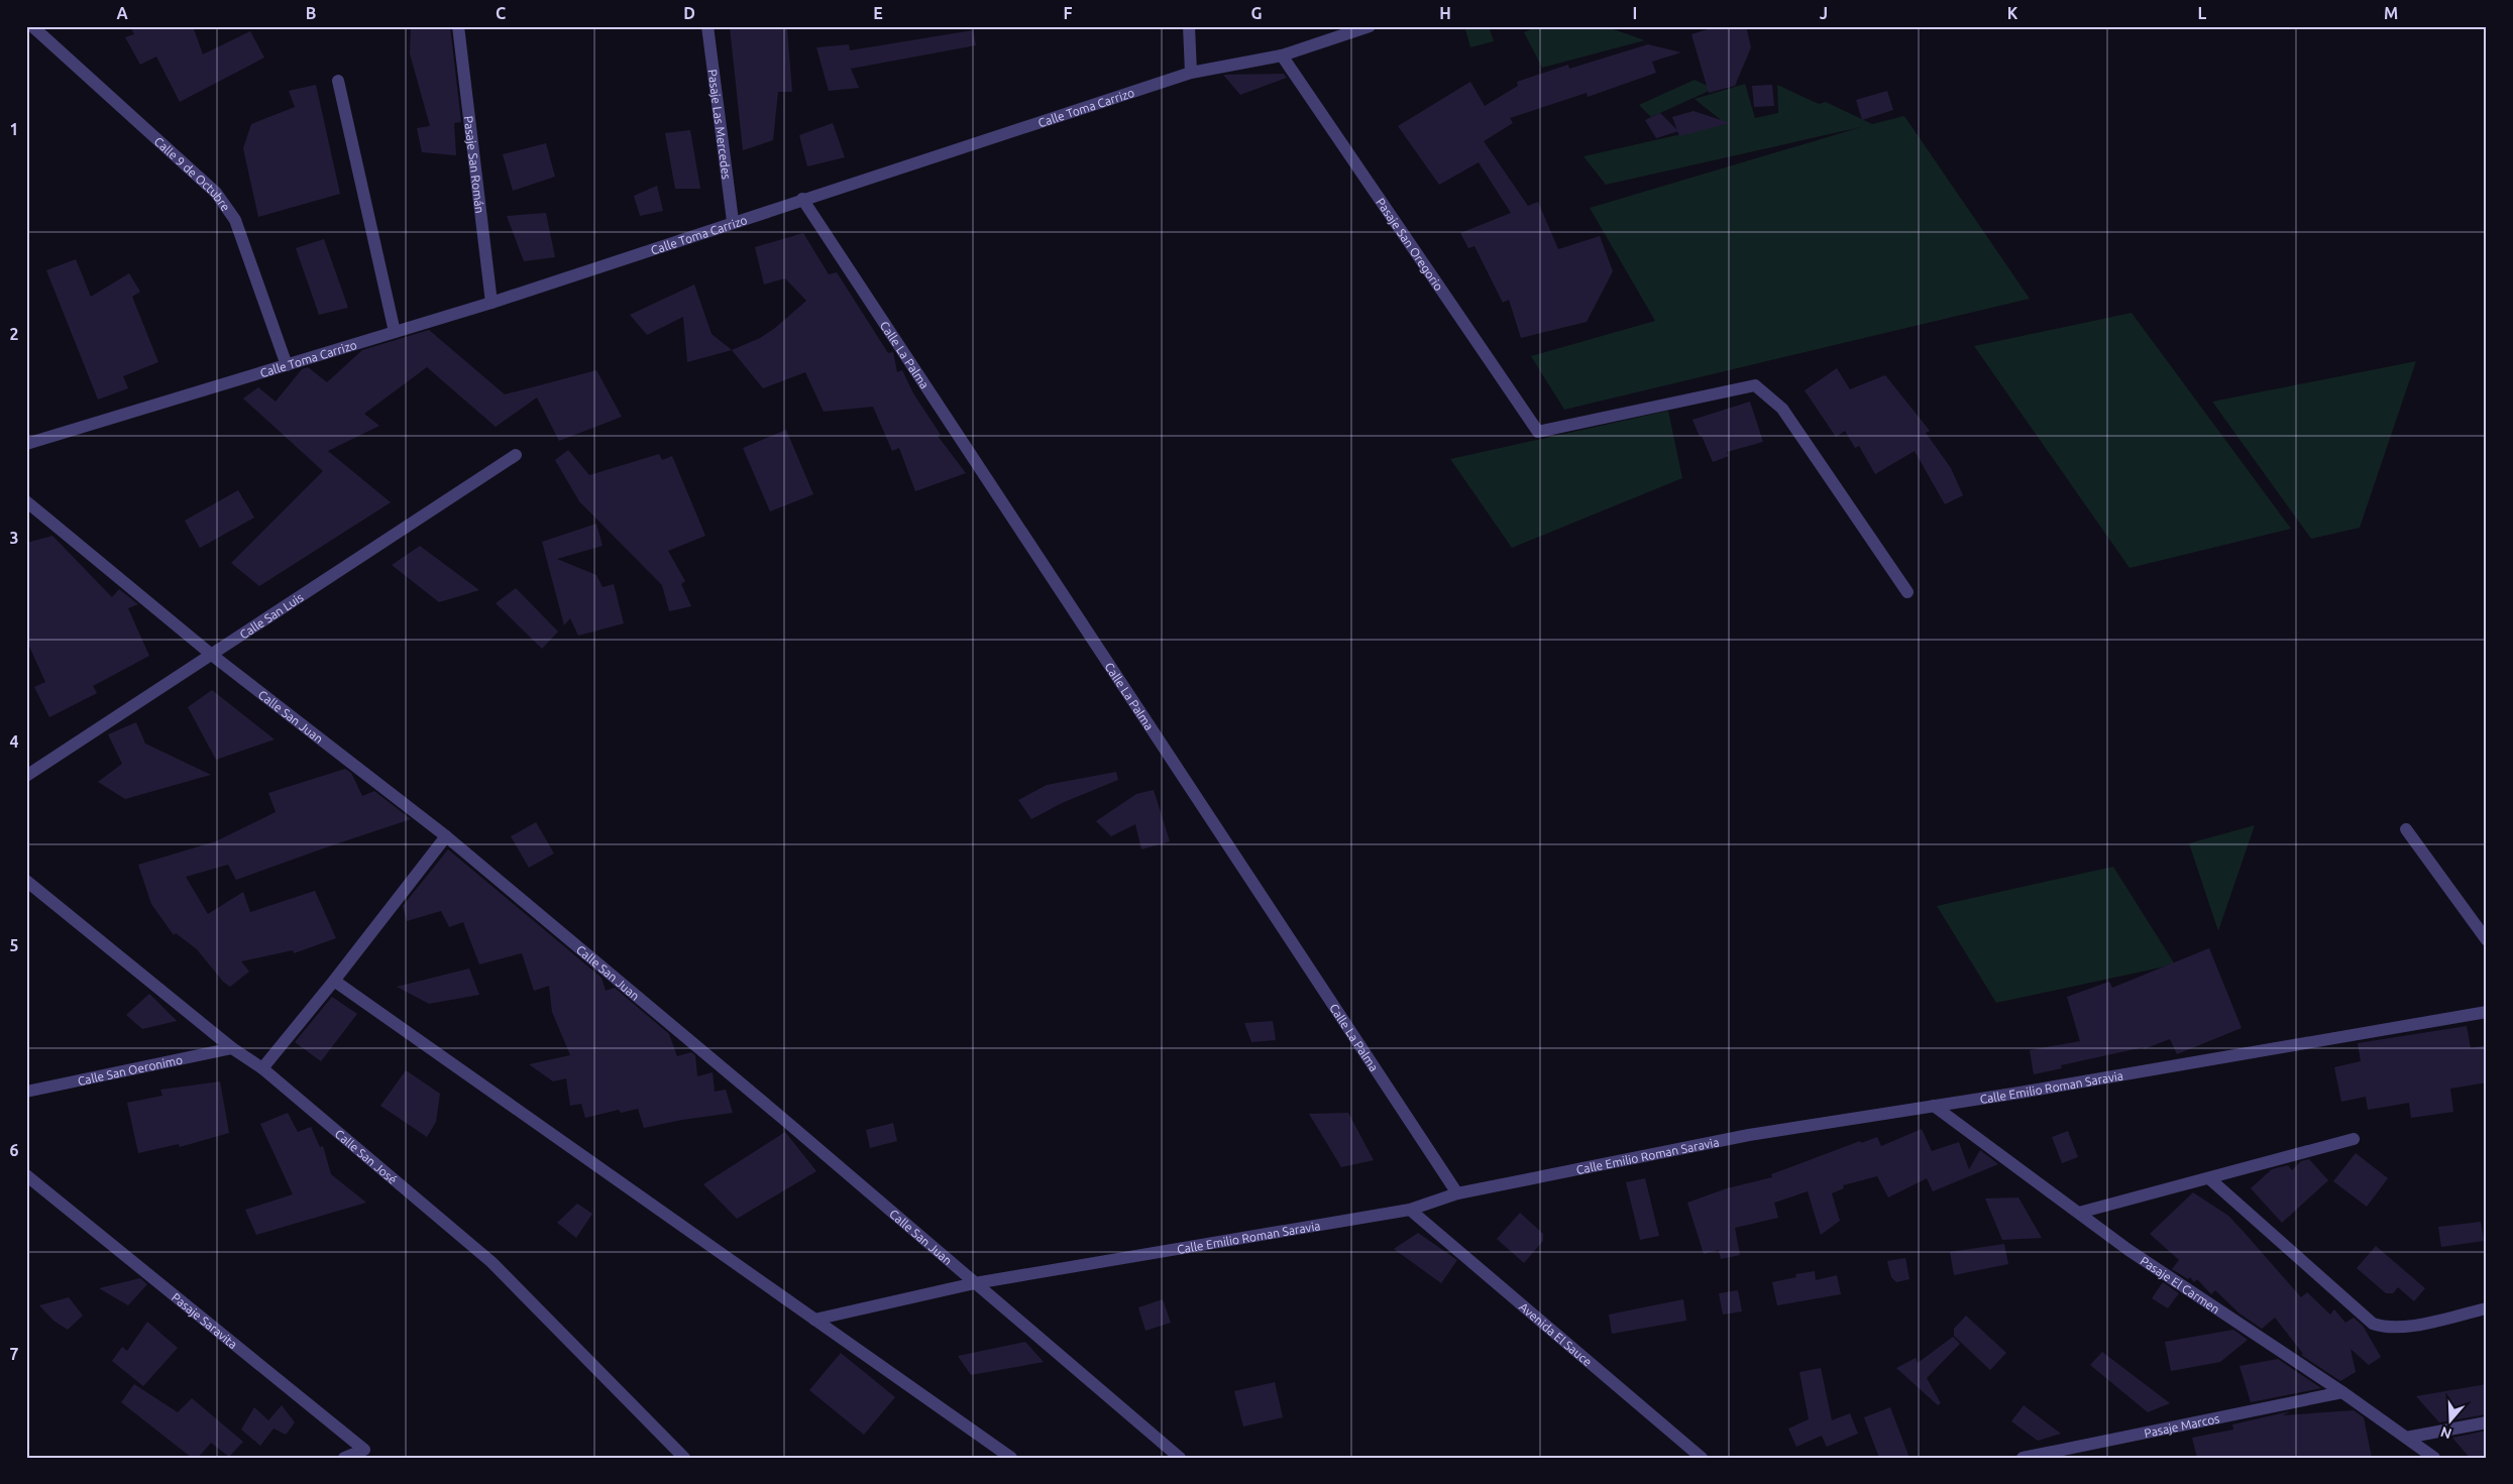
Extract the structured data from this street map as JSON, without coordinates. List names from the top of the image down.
{
  "streets": {
    "street": [
      "Calle Toma Carrizo",
      "Pasaje Las Mercedes",
      "Pasaje San Román",
      "Calle 9 de Octubre",
      "Pasaje San Oregorio",
      "Calle La Palma",
      "Calle San Luis",
      "Calle San Juan",
      "Calle San Oeronimo",
      "Calle Emilio Roman Saravia",
      "Calle San José",
      "Pasaje El Carmen",
      "Pasaje Saravita",
      "Avenida El Sauce",
      "Pasaje Marcos"
    ]
  },
  "crossings": [
    ["Calle Toma Carrizo", "Pasaje Las Mercedes"],
    ["Calle Toma Carrizo", "Pasaje San Román"],
    ["Calle Toma Carrizo", "Calle 9 de Octubre"],
    ["Calle Toma Carrizo", "Pasaje San Oregorio"],
    ["Calle Toma Carrizo", "Calle La Palma"],
    ["Calle La Palma", "Calle Emilio Roman Saravia"],
    ["Calle San Luis", "Calle San Juan"],
    ["Calle San Juan", "Calle Emilio Roman Saravia"],
    ["Calle San Oeronimo", "Calle San José"],
    ["Calle Emilio Roman Saravia", "Pasaje El Carmen"],
    ["Calle Emilio Roman Saravia", "Avenida El Sauce"],
    ["Pasaje El Carmen", "Pasaje Marcos"]
  ],
  "north": "bottom",
  "grid": {
    "columns": [
      "A",
      "B",
      "C",
      "D",
      "E",
      "F",
      "G",
      "H",
      "I",
      "J",
      "K",
      "L",
      "M"
    ],
    "rows": [
      "1",
      "2",
      "3",
      "4",
      "5",
      "6",
      "7"
    ]
  }
}
